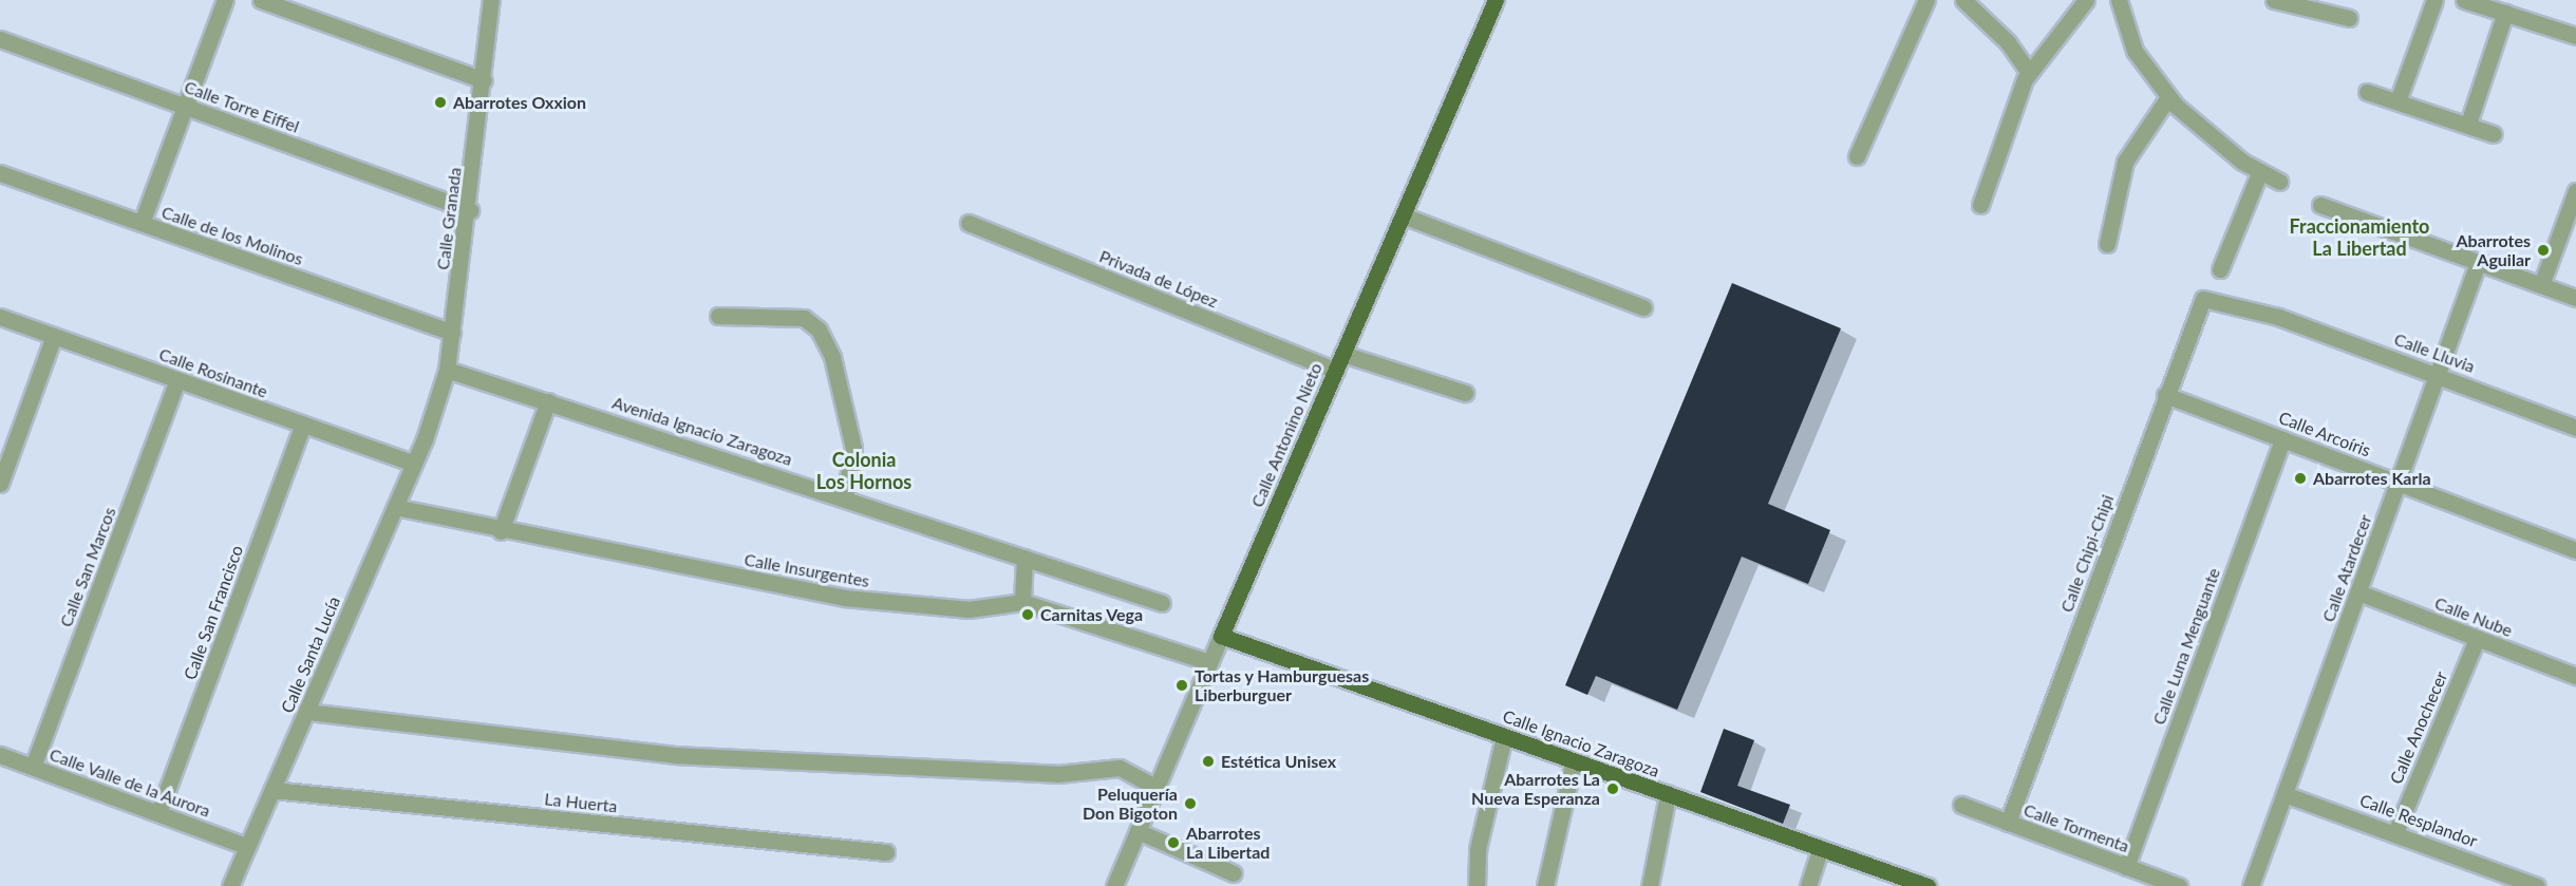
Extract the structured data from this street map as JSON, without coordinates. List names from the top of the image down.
{
  "streets": {
    "main road": ["Calle Antonino Nieto", "Calle Ignacio Zaragoza"],
    "street": [
      "Calle Torre Eiffel",
      "Calle Granada",
      "Calle de los Molinos",
      "Privada de López",
      "Calle Lluvia",
      "Calle Rosinante",
      "Avenida Ignacio Zaragoza",
      "Calle Arcoíris",
      "Calle Chipi-Chipi",
      "Calle San Marcos",
      "Calle Atardecer",
      "Calle Insurgentes",
      "Calle San Francisco",
      "Calle Nube",
      "Calle Luna Menguante",
      "Calle Santa Lucía",
      "Calle Anochecer",
      "Calle Valle de la Aurora",
      "La Huerta",
      "Calle Resplandor",
      "Calle Tormenta"
    ]
  },
  "crossings": [
    ["Calle Torre Eiffel", "Calle Granada"],
    ["Calle Granada", "Calle de los Molinos"],
    ["Calle Granada", "Avenida Ignacio Zaragoza"],
    ["Calle Granada", "Calle Santa Lucía"],
    ["Privada de López", "Calle Antonino Nieto"],
    ["Calle Lluvia", "Calle Chipi-Chipi"],
    ["Calle Lluvia", "Calle Atardecer"],
    ["Calle Rosinante", "Calle San Marcos"],
    ["Calle Rosinante", "Calle San Francisco"],
    ["Calle Rosinante", "Calle Santa Lucía"],
    ["Calle Arcoíris", "Calle Chipi-Chipi"],
    ["Calle Arcoíris", "Calle Atardecer"],
    ["Calle Arcoíris", "Calle Luna Menguante"],
    ["Calle Antonino Nieto", "Calle Insurgentes"],
    ["Calle Antonino Nieto", "Calle Ignacio Zaragoza"],
    ["Calle Chipi-Chipi", "Calle Tormenta"],
    ["Calle San Marcos", "Calle Valle de la Aurora"],
    ["Calle Atardecer", "Calle Nube"],
    ["Calle Atardecer", "Calle Resplandor"],
    ["Calle Insurgentes", "Calle Santa Lucía"],
    ["Calle San Francisco", "Calle Valle de la Aurora"],
    ["Calle Nube", "Calle Anochecer"],
    ["Calle Luna Menguante", "Calle Tormenta"],
    ["Calle Santa Lucía", "Calle Valle de la Aurora"],
    ["Calle Santa Lucía", "La Huerta"],
    ["Calle Anochecer", "Calle Resplandor"]
  ],
  "districts": ["Fraccionamiento La Libertad", "Colonia Los Hornos"],
  "places": [
    "Abarrotes Oxxion",
    "Abarrotes Aguilar",
    "Abarrotes Karla",
    "Carnitas Vega",
    "Tortas y Hamburguesas Liberburguer",
    "Estética Unisex",
    "Abarrotes La Nueva Esperanza",
    "Peluquería Don Bigoton",
    "Abarrotes La Libertad"
  ]
}
